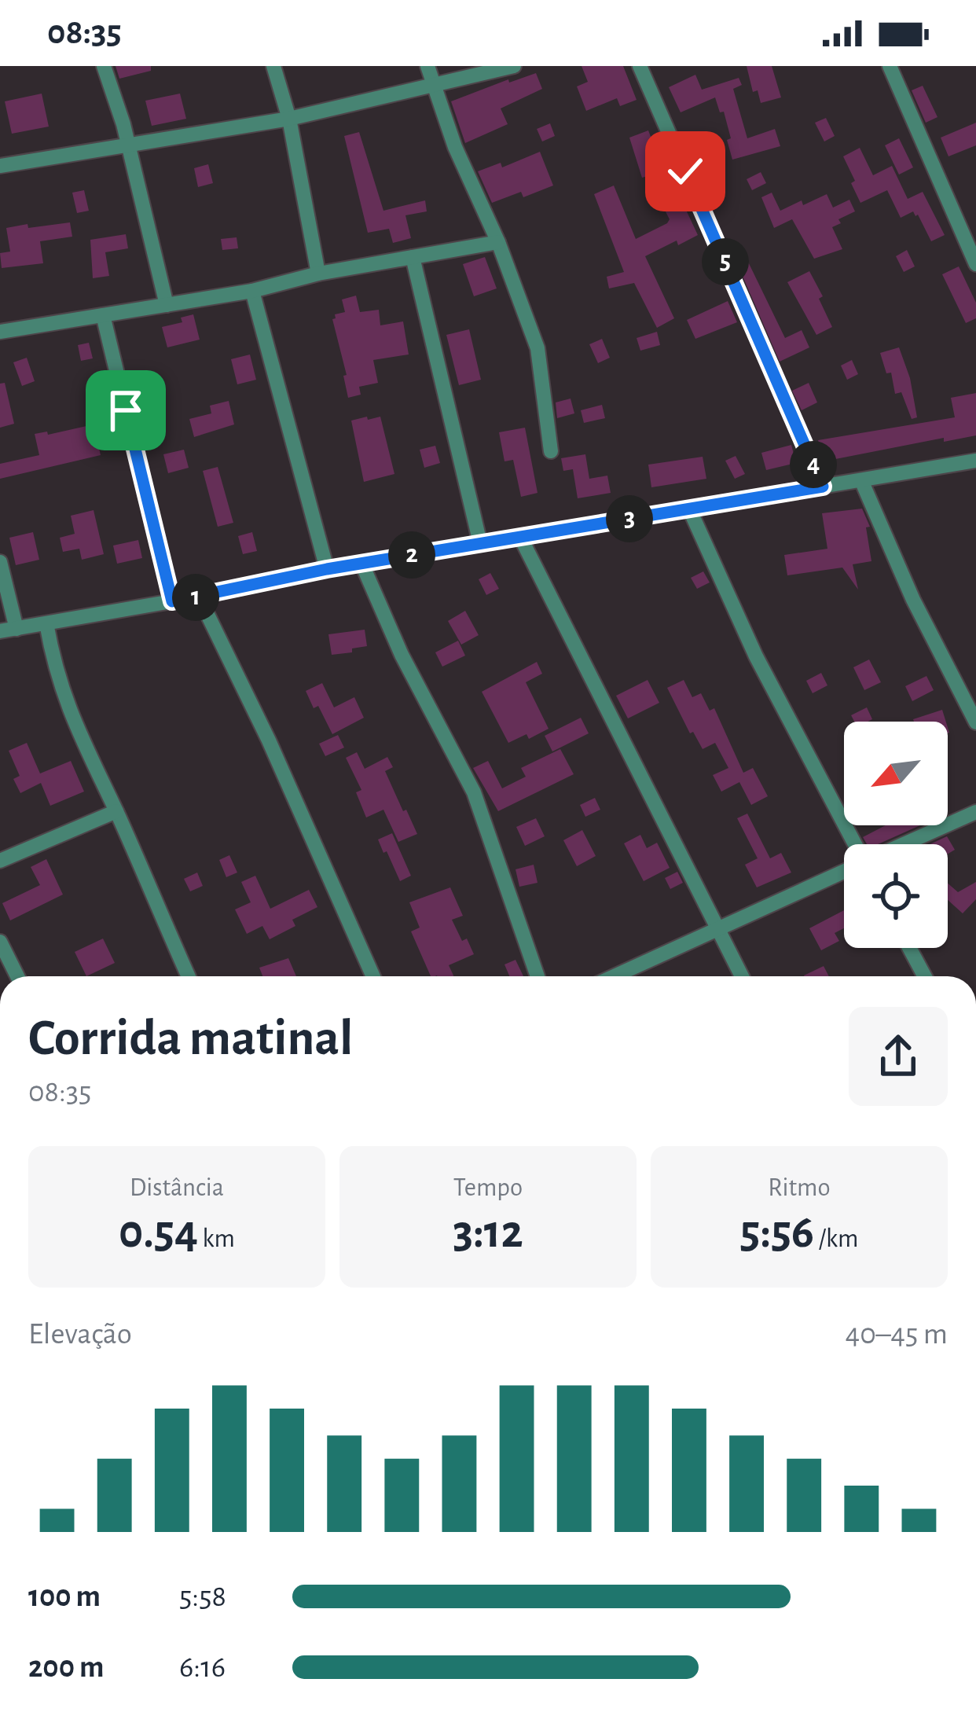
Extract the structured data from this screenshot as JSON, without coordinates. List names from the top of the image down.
{
  "north": "bottom left",
  "page": {
    "status": "08:35",
    "pins": [
      "5",
      "4",
      "3",
      "2",
      "1"
    ],
    "heading": ["Corrida matinal", "08:35"],
    "stats": [
      ["Distância", "0.54 km"],
      ["Tempo", "3:12"],
      ["Ritmo", "5:56 /km"]
    ],
    "chart": ["Elevação", "40–45 m"],
    "list": [
      {
        "name": "100 m",
        "note": "5:58"
      },
      {
        "name": "200 m",
        "note": "6:16"
      }
    ]
  }
}
